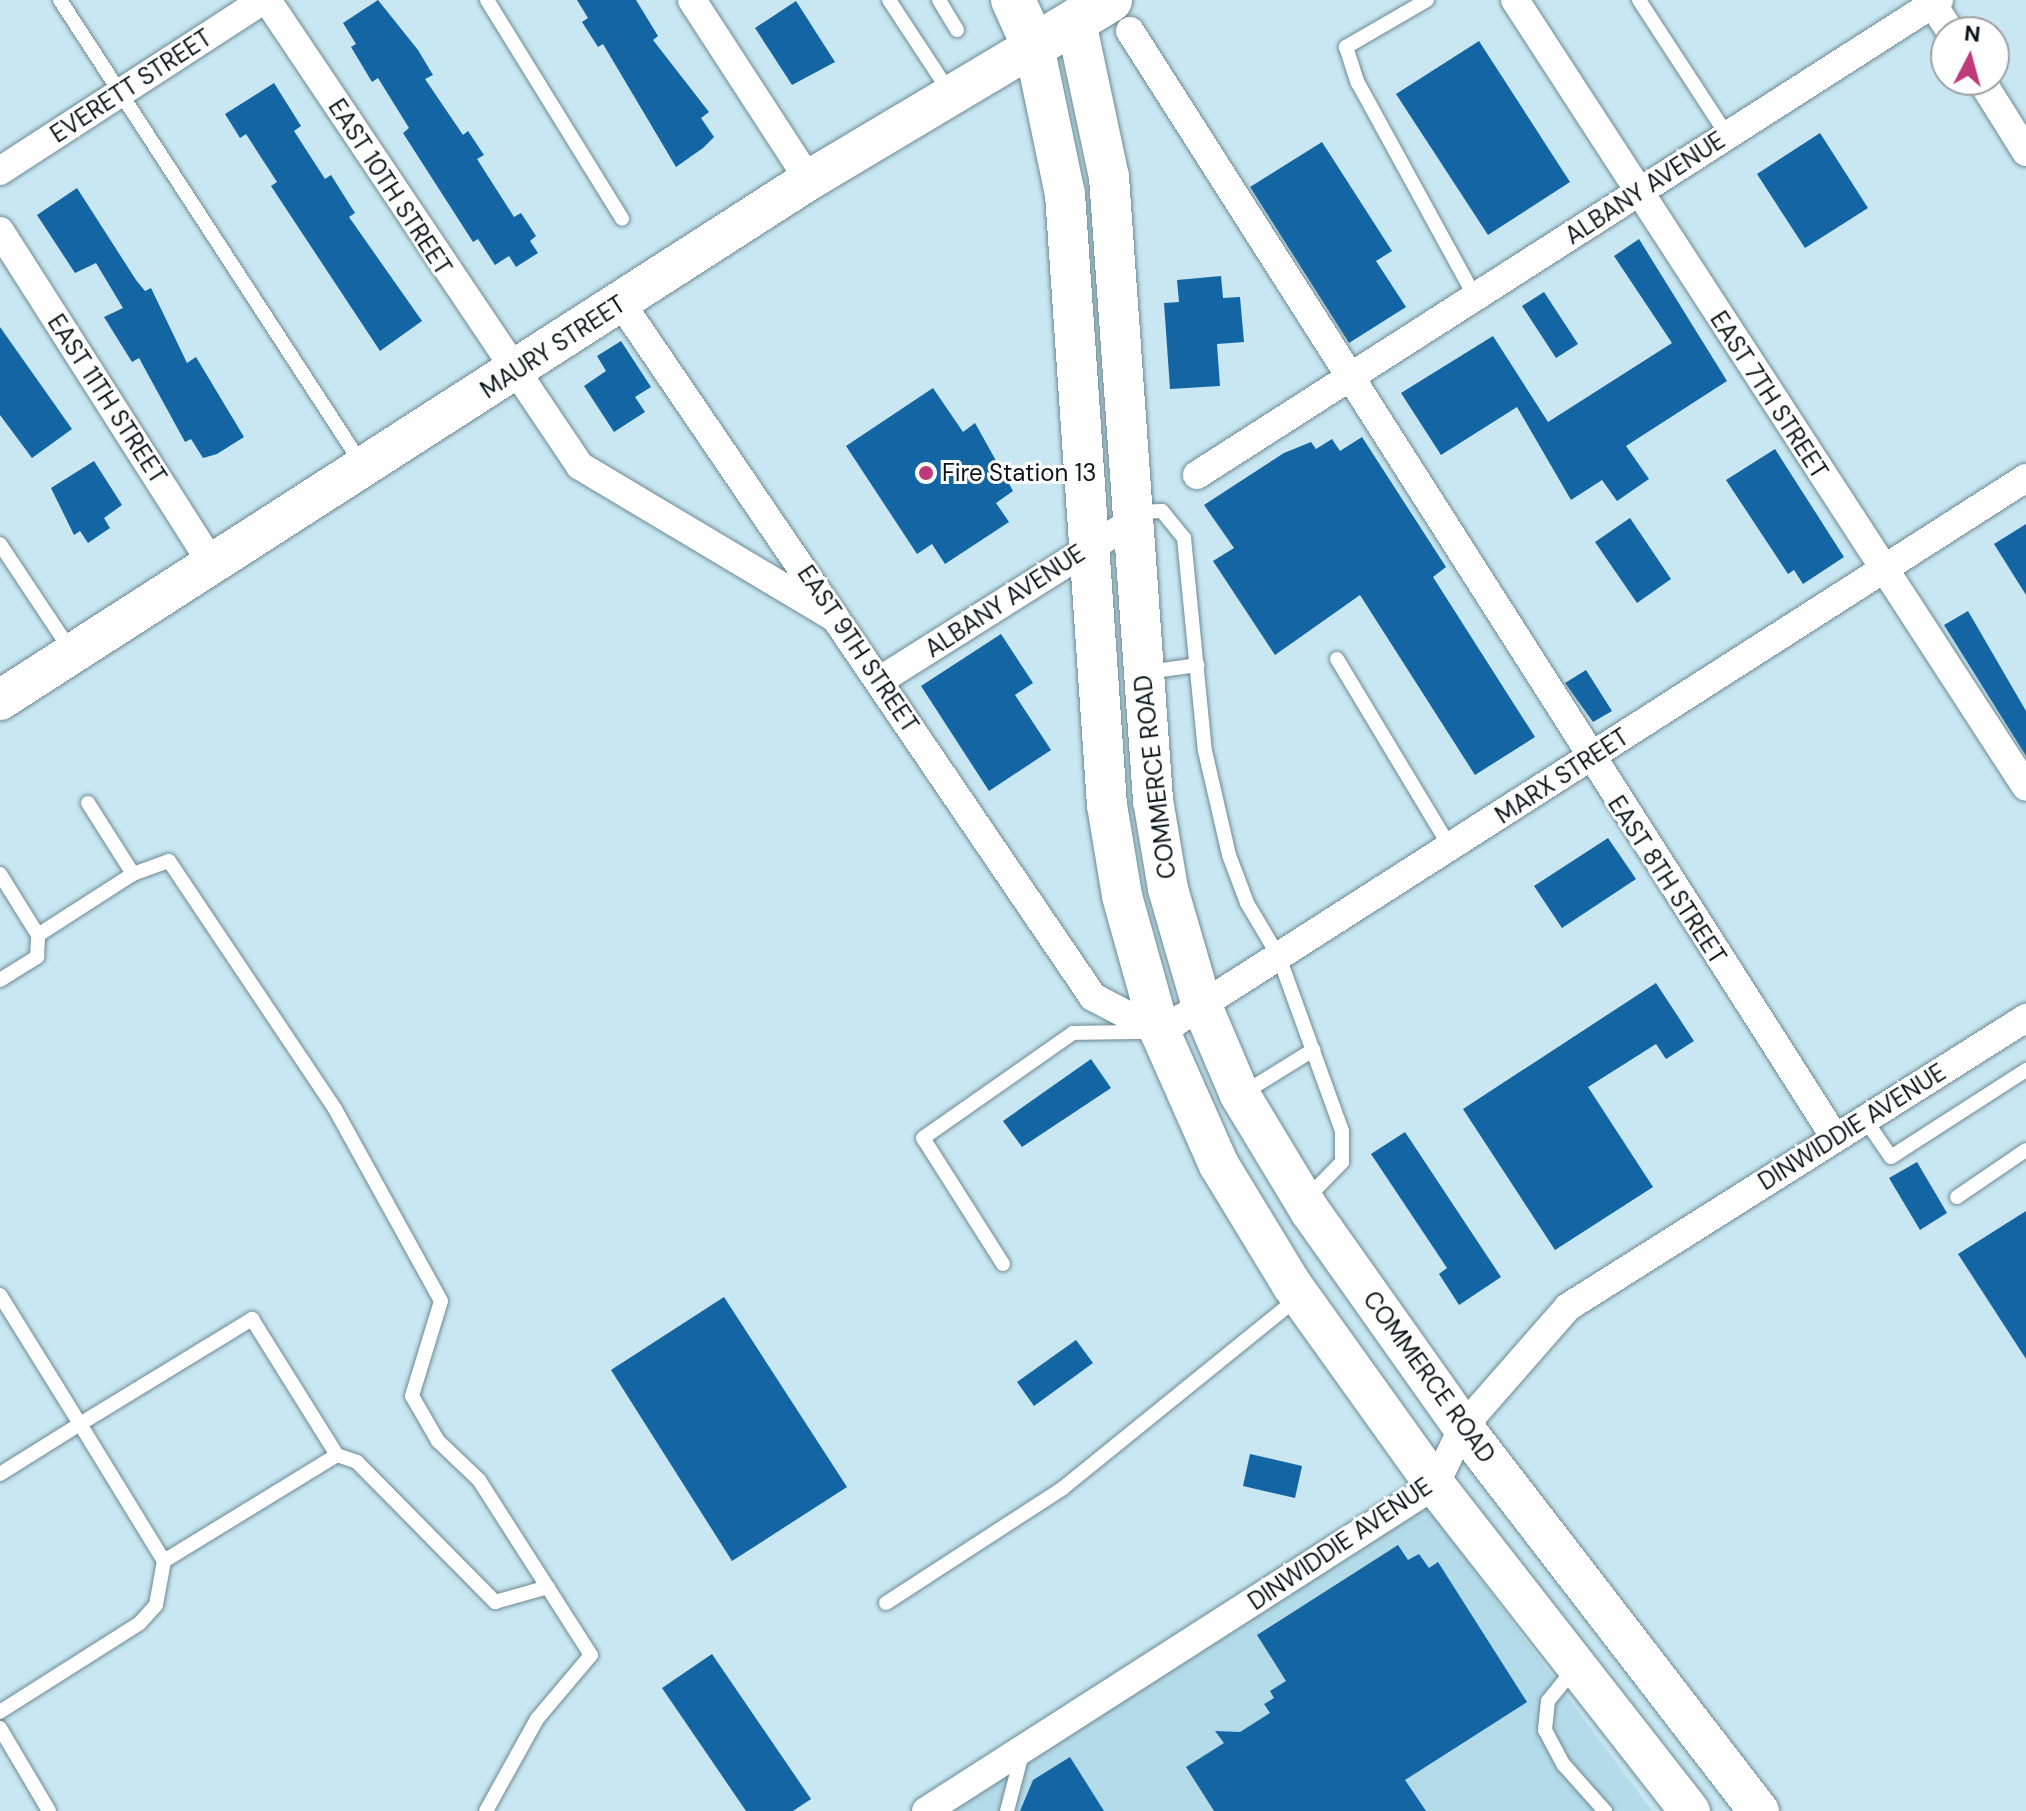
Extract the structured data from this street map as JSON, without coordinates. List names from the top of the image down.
{
  "streets": {
    "main road": ["MAURY STREET", "COMMERCE ROAD"],
    "street": [
      "EVERETT STREET",
      "EAST 10TH STREET",
      "ALBANY AVENUE",
      "EAST 7TH STREET",
      "EAST 11TH STREET",
      "EAST 9TH STREET",
      "MARX STREET",
      "EAST 8TH STREET",
      "DINWIDDIE AVENUE"
    ]
  },
  "crossings": [
    ["EVERETT STREET", "EAST 10TH STREET"],
    ["EAST 10TH STREET", "MAURY STREET"],
    ["EAST 10TH STREET", "EAST 9TH STREET"],
    ["ALBANY AVENUE", "EAST 7TH STREET"],
    ["ALBANY AVENUE", "EAST 9TH STREET"],
    ["ALBANY AVENUE", "COMMERCE ROAD"],
    ["ALBANY AVENUE", "EAST 8TH STREET"],
    ["MAURY STREET", "EAST 11TH STREET"],
    ["MAURY STREET", "EAST 9TH STREET"],
    ["MAURY STREET", "COMMERCE ROAD"],
    ["EAST 7TH STREET", "MARX STREET"],
    ["EAST 9TH STREET", "MARX STREET"],
    ["EAST 9TH STREET", "COMMERCE ROAD"],
    ["MARX STREET", "COMMERCE ROAD"],
    ["MARX STREET", "EAST 8TH STREET"],
    ["COMMERCE ROAD", "DINWIDDIE AVENUE"],
    ["EAST 8TH STREET", "DINWIDDIE AVENUE"]
  ],
  "places": ["Fire Station 13"],
  "north": "top"
}
